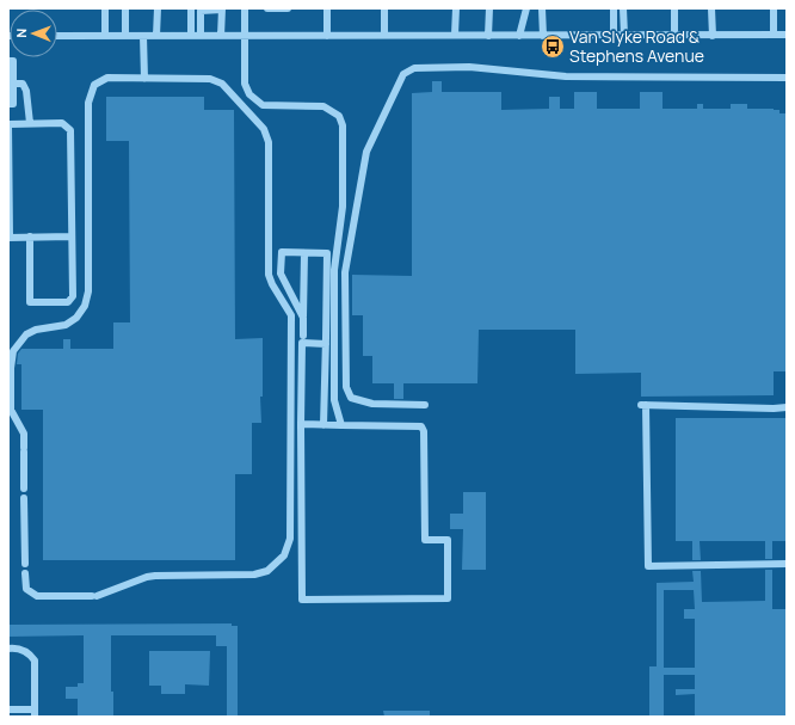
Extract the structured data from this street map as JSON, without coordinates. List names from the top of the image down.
{
  "places": {
    "bus stop": ["Van Slyke Road & Stephens Avenue"]
  },
  "north": "left"
}
